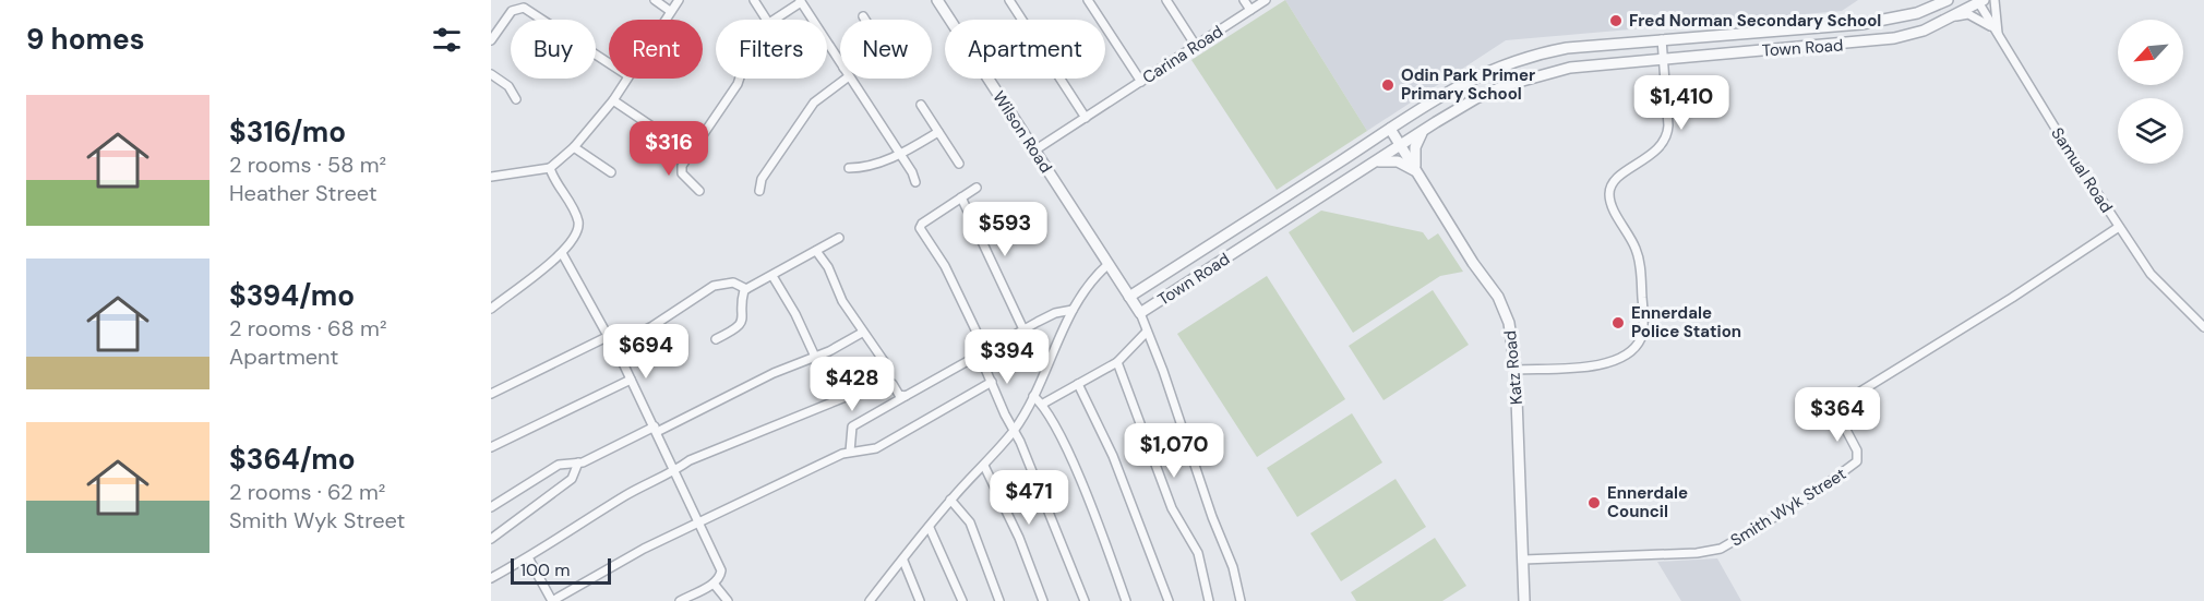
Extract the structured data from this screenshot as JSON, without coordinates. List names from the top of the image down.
{
  "streets": {
    "street": [
      "Town Road",
      "Carina Road",
      "Wilson Road",
      "Samual Road",
      "Katz Road",
      "Smith Wyk Street"
    ]
  },
  "crossings": [
    ["Town Road", "Wilson Road"],
    ["Town Road", "Samual Road"],
    ["Town Road", "Katz Road"],
    ["Carina Road", "Wilson Road"],
    ["Samual Road", "Smith Wyk Street"],
    ["Katz Road", "Smith Wyk Street"]
  ],
  "places": [
    "Fred Norman Secondary School",
    "Odin Park Primer Primary School",
    "Ennerdale Police Station",
    "Ennerdale Council"
  ],
  "scale_bar": "100 m",
  "north": "bottom left",
  "page": {
    "heading": "9 homes",
    "chip": [
      "Buy",
      "Rent",
      "Filters",
      "New",
      "Apartment"
    ],
    "price": [
      "$1,410",
      "$316",
      "$593",
      "$694",
      "$394",
      "$428",
      "$364",
      "$1,070",
      "$471"
    ],
    "list": [
      {
        "name": "$316/mo",
        "note": "2 rooms · 58 m² · Heather Street"
      },
      {
        "name": "$394/mo",
        "note": "2 rooms · 68 m² · Apartment"
      },
      {
        "name": "$364/mo",
        "note": "2 rooms · 62 m² · Smith Wyk Street"
      }
    ],
    "scale": "100 m"
  }
}
